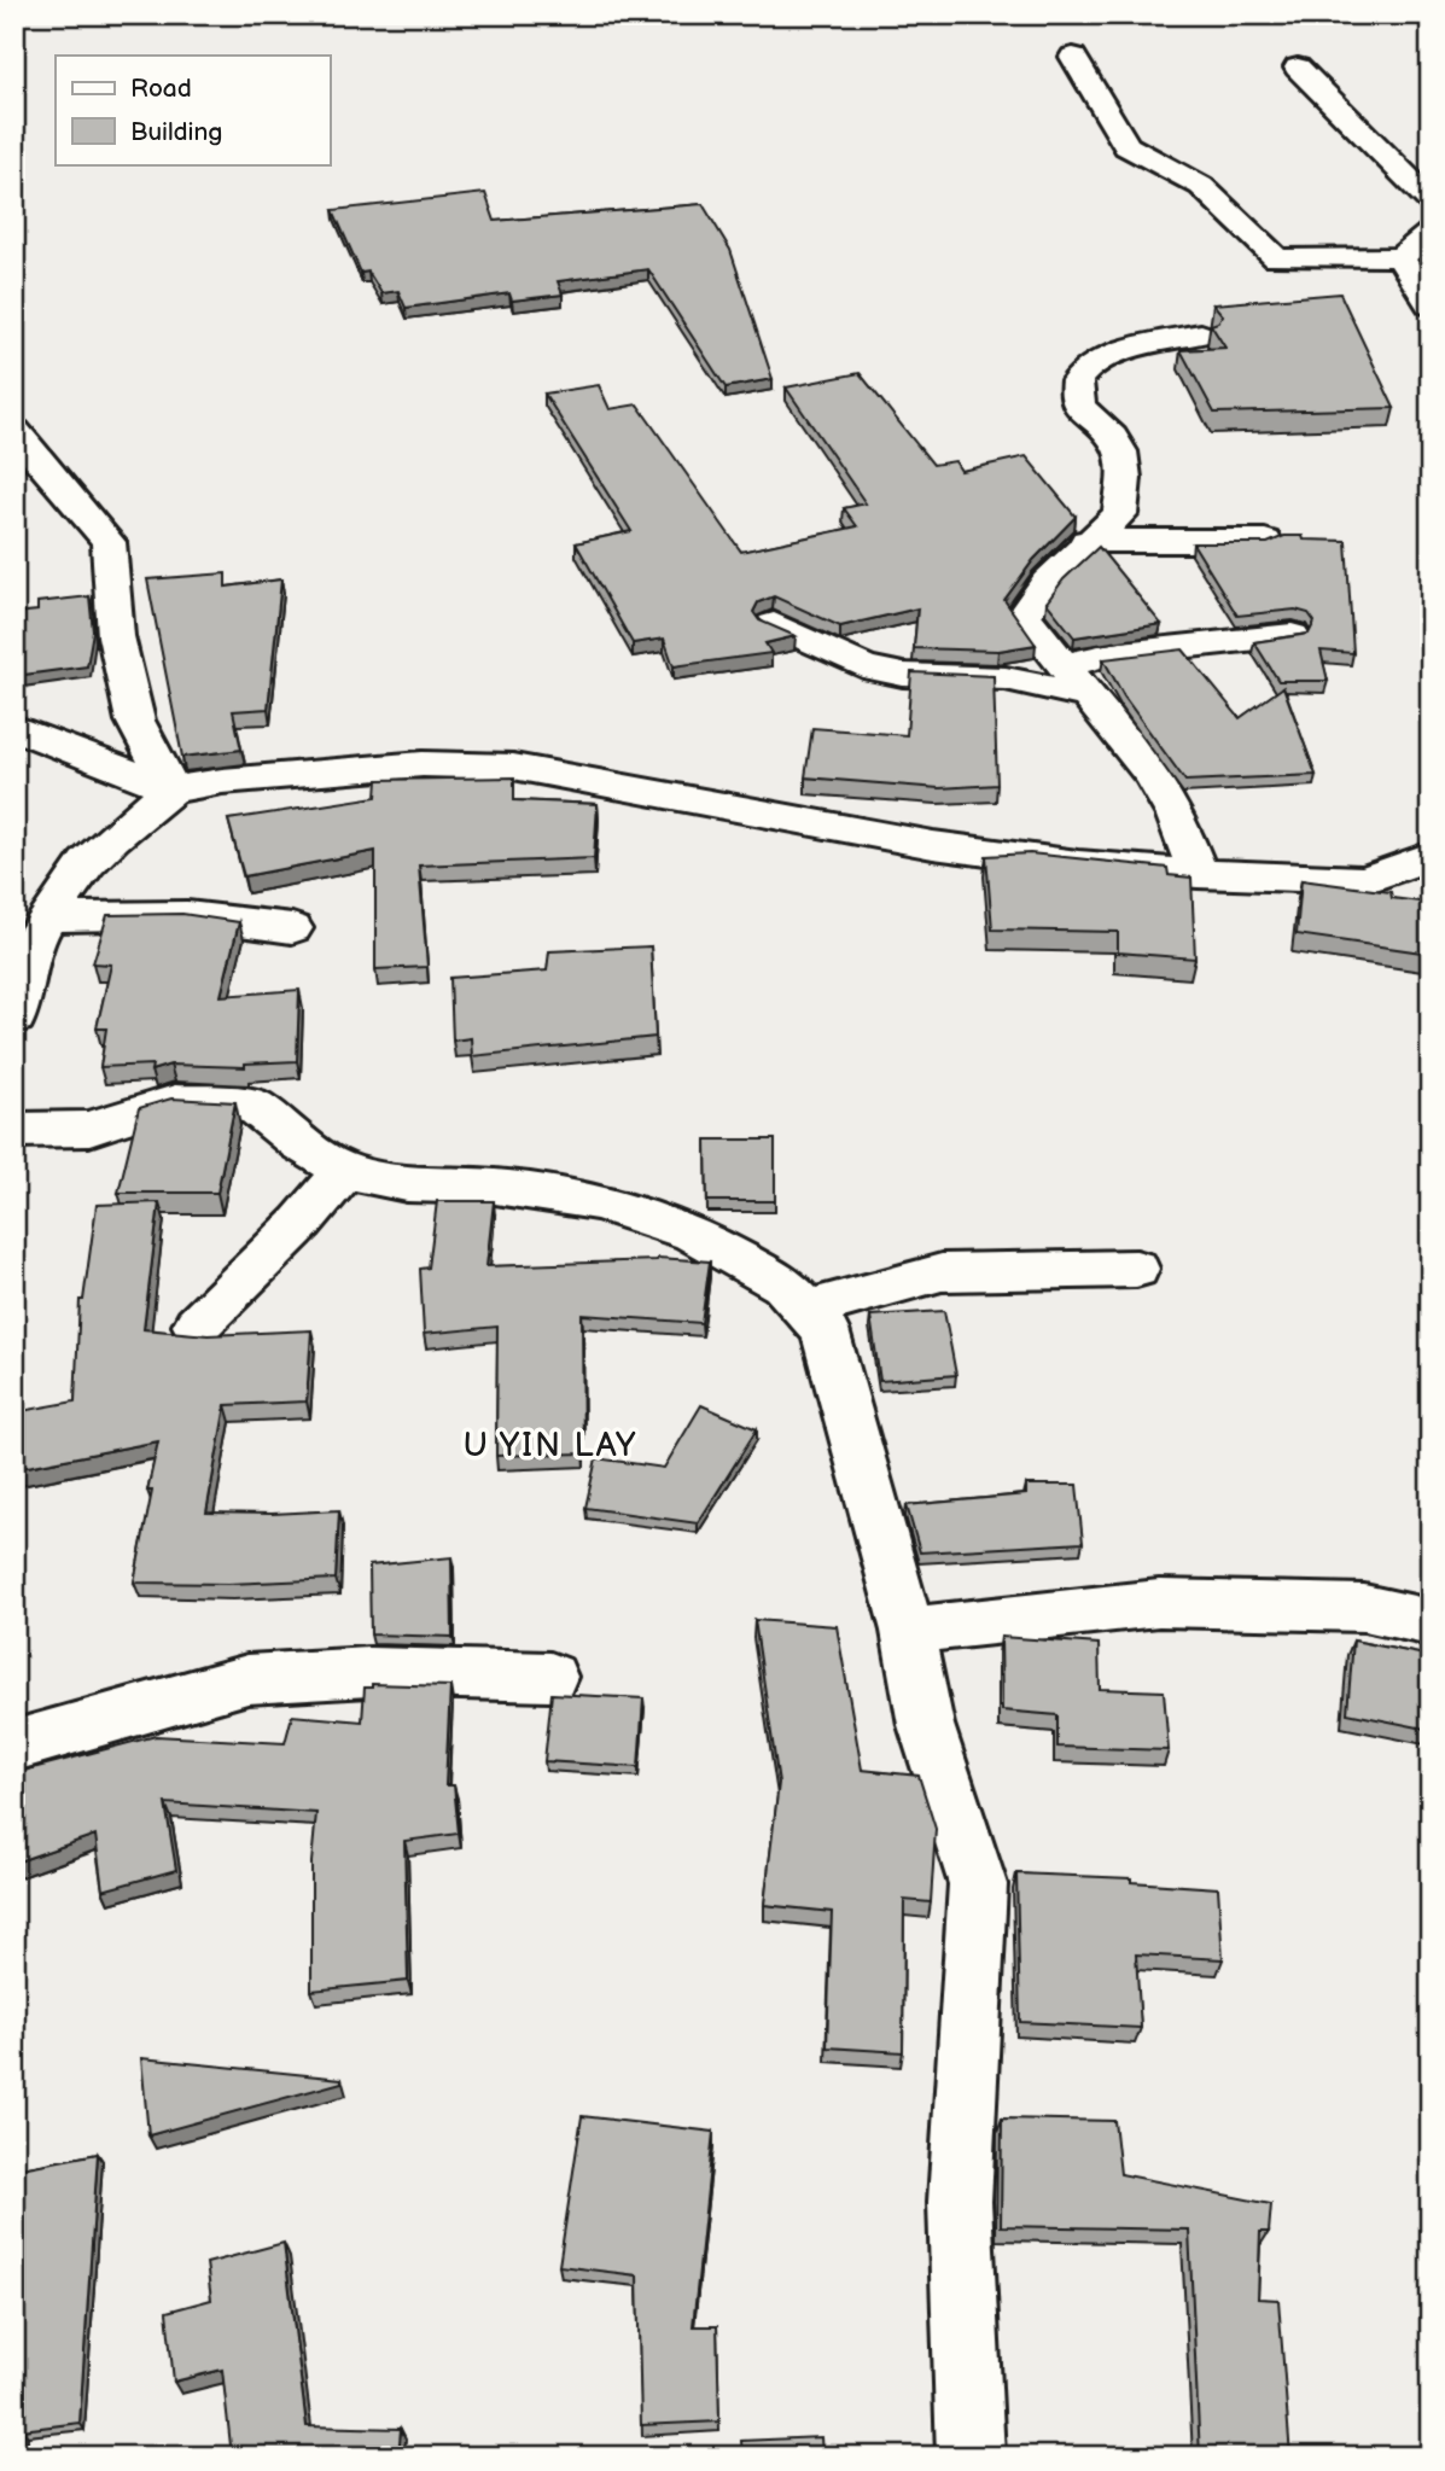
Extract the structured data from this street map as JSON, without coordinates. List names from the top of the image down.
{
  "districts": ["U YIN LAY"],
  "legend": ["Road", "Building"]
}
